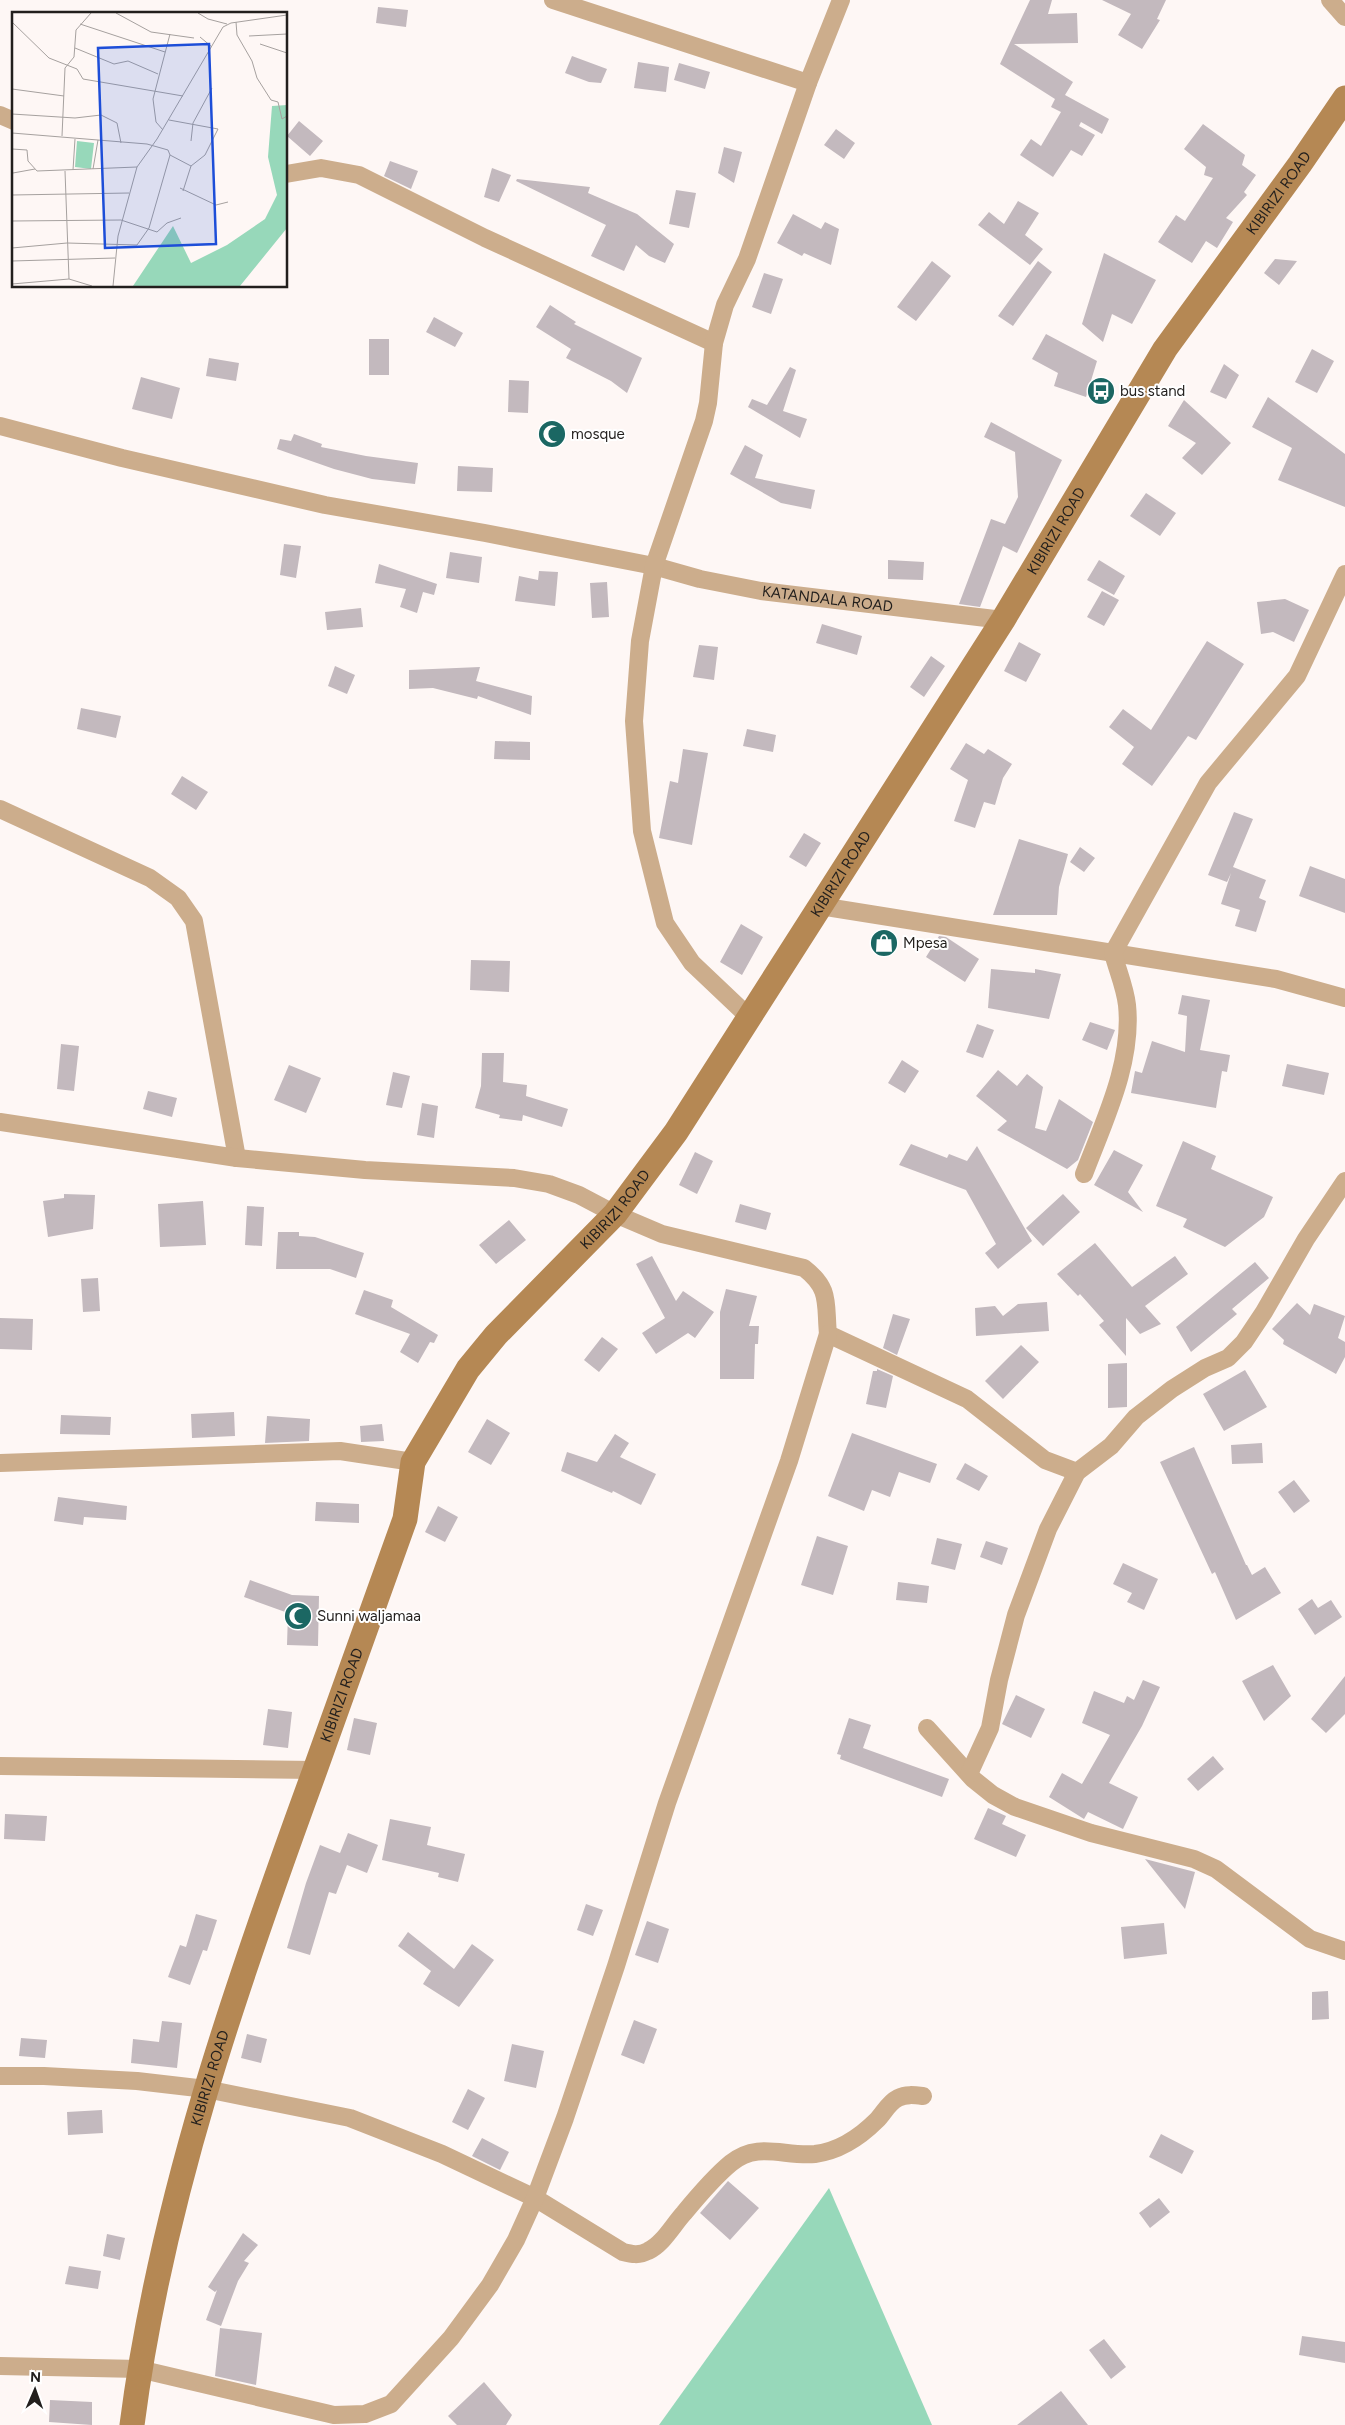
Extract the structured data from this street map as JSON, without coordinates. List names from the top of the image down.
{
  "streets": {
    "street": ["KIBIRIZI ROAD", "KATANDALA ROAD"]
  },
  "crossings": [
    ["KIBIRIZI ROAD", "KATANDALA ROAD"]
  ],
  "places": {
    "bus stop": ["bus stand"],
    "mosque": ["mosque", "Sunni waljamaa"],
    "shop": ["Mpesa"]
  },
  "north": "top"
}
